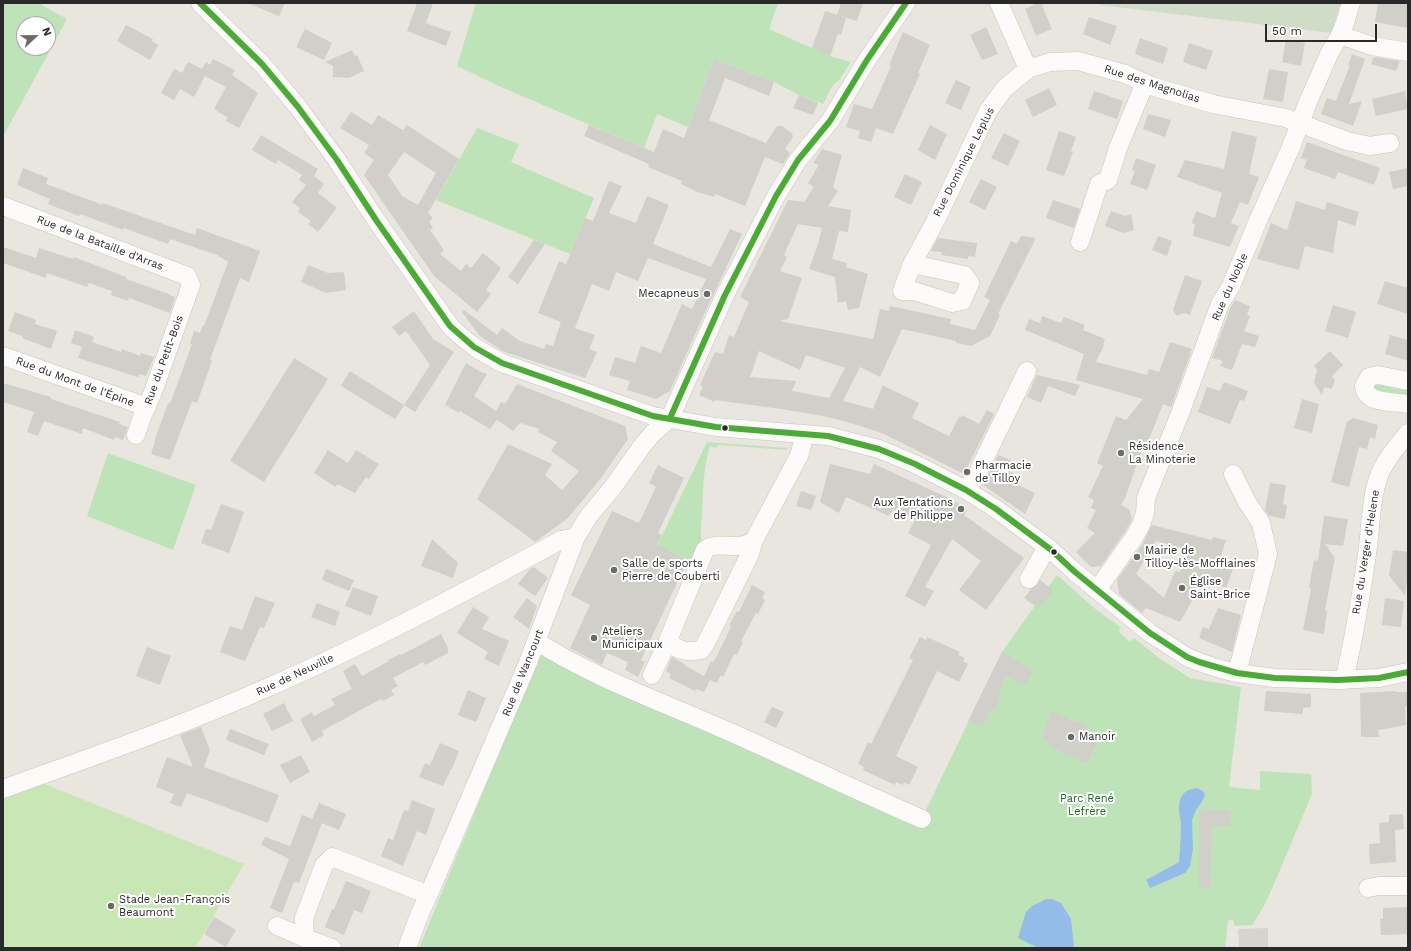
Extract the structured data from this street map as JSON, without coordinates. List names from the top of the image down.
{
  "streets": {
    "street": [
      "Rue des Magnolias",
      "Rue Dominique Leplus",
      "Rue de la Bataille d'Arras",
      "Rue du Noble",
      "Rue du Petit-Bois",
      "Rue du Mont de l'Épine",
      "Rue du Verger d'Helene",
      "Rue de Wancourt",
      "Rue de Neuville"
    ]
  },
  "crossings": [
    ["Rue des Magnolias", "Rue Dominique Leplus"],
    ["Rue des Magnolias", "Rue du Noble"],
    ["Rue de la Bataille d'Arras", "Rue du Petit-Bois"],
    ["Rue du Petit-Bois", "Rue du Mont de l'Épine"],
    ["Rue de Wancourt", "Rue de Neuville"]
  ],
  "parks": ["Parc René Lefrère"],
  "places": [
    "Mecapneus",
    "Résidence La Minoterie",
    "Pharmacie de Tilloy",
    "Aux Tentations de Philippe",
    "Mairie de Tilloy-lès-Mofflaines",
    "Salle de sports Pierre de Couberti",
    "Église Saint-Brice",
    "Ateliers Municipaux",
    "Manoir",
    "Stade Jean-François Beaumont"
  ],
  "scale_bar": "50 m",
  "north": "right"
}
